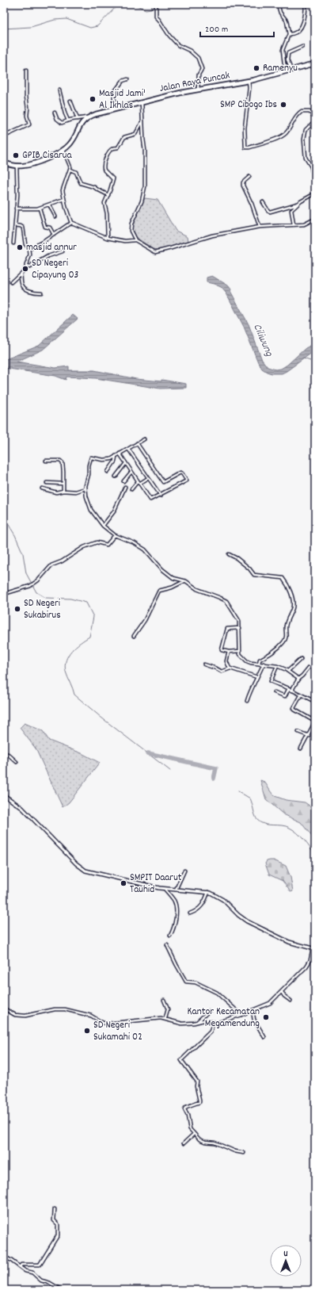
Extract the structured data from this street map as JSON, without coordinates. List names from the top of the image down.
{
  "streets": {
    "highway": ["Jalan Raya Puncak"]
  },
  "water": ["Ciliwung"],
  "places": [
    "Ramenyu",
    "Masjid Jami' Al Ikhlas",
    "SMP Cibogo Ibs",
    "GPIB Cisarua",
    "masjid annur",
    "SD Negeri Cipayung 03",
    "SD Negeri Sukabirus",
    "SMPIT Daarut Tauhid",
    "Kantor Kecamatan Megamendung",
    "SD Negeri Sukamahi 02"
  ],
  "scale_bar": "200 m",
  "north": "top"
}
